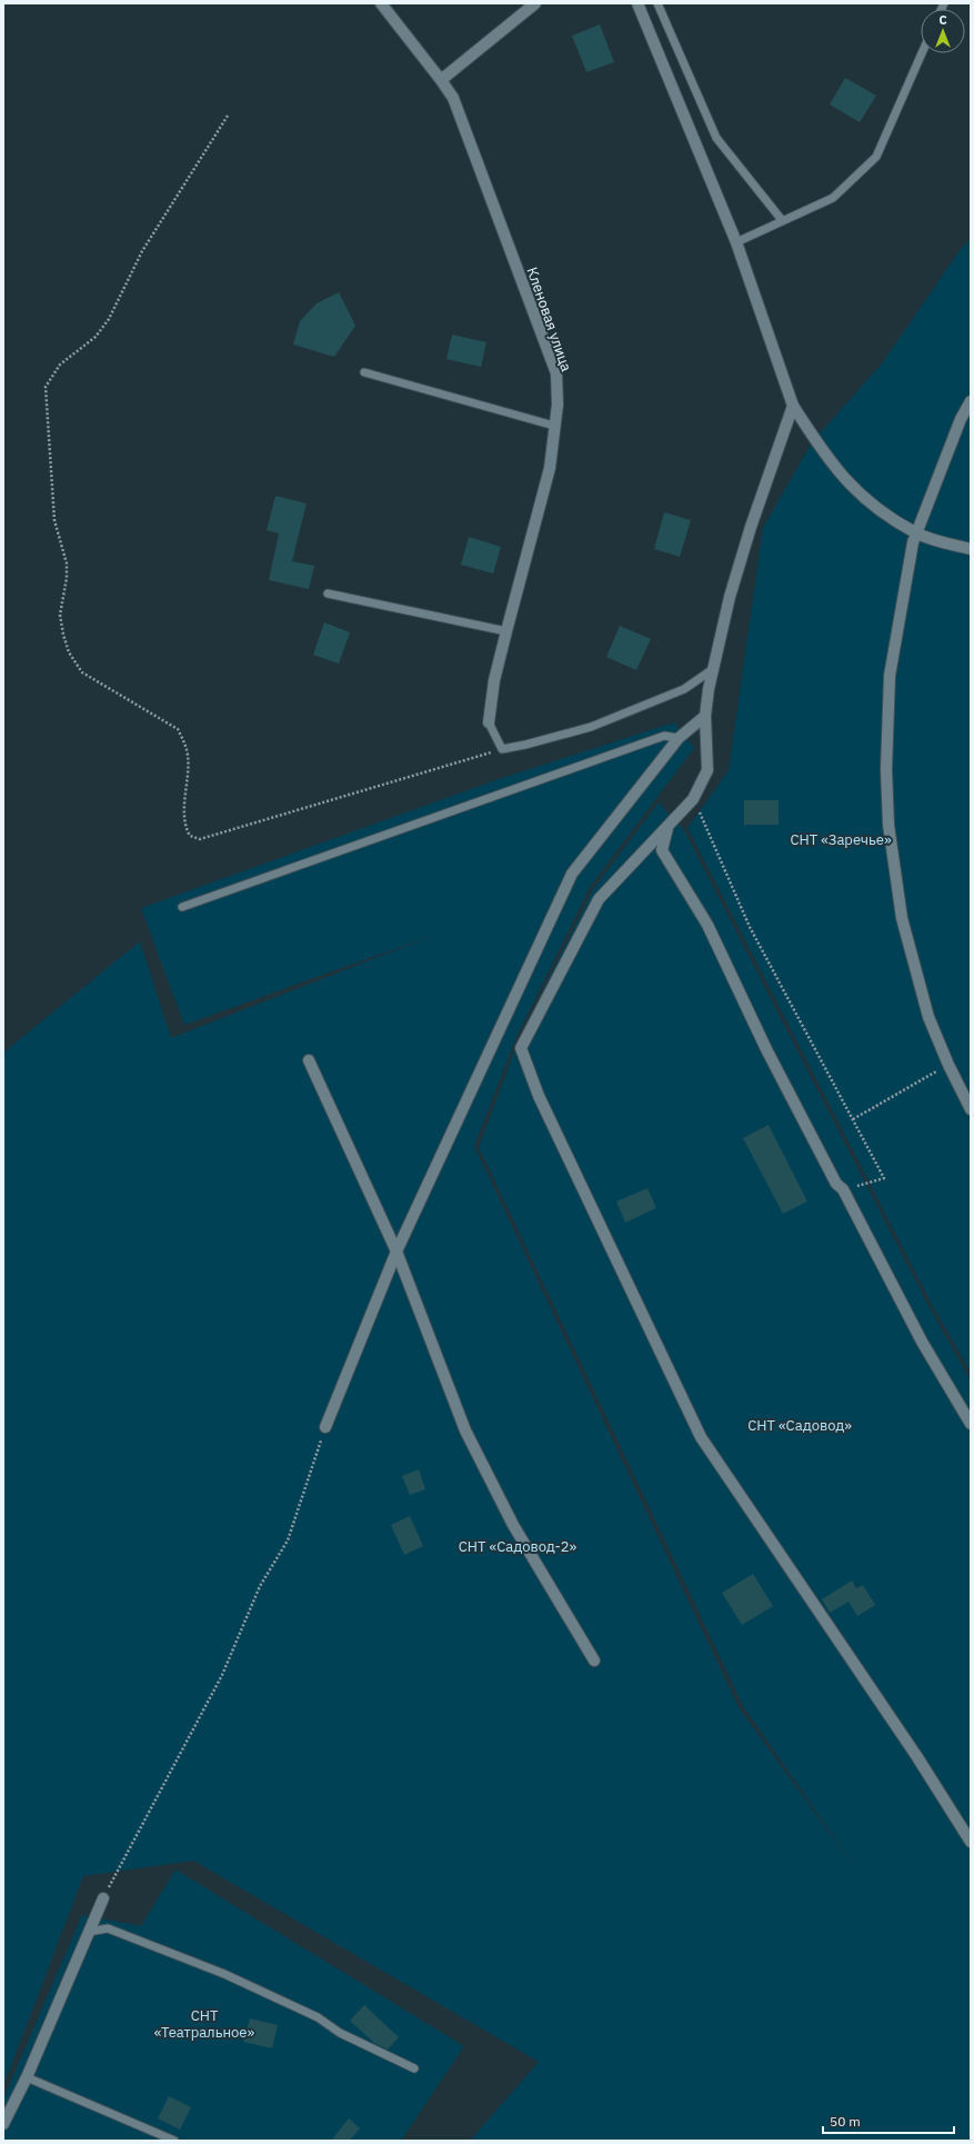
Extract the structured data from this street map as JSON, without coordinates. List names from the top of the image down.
{
  "streets": {
    "street": ["Кленовая улица"]
  },
  "parks": [
    "СНТ «Заречье»",
    "СНТ «Садовод»",
    "СНТ «Садовод-2»",
    "СНТ «Театральное»"
  ],
  "scale_bar": "50 m",
  "north": "top"
}
